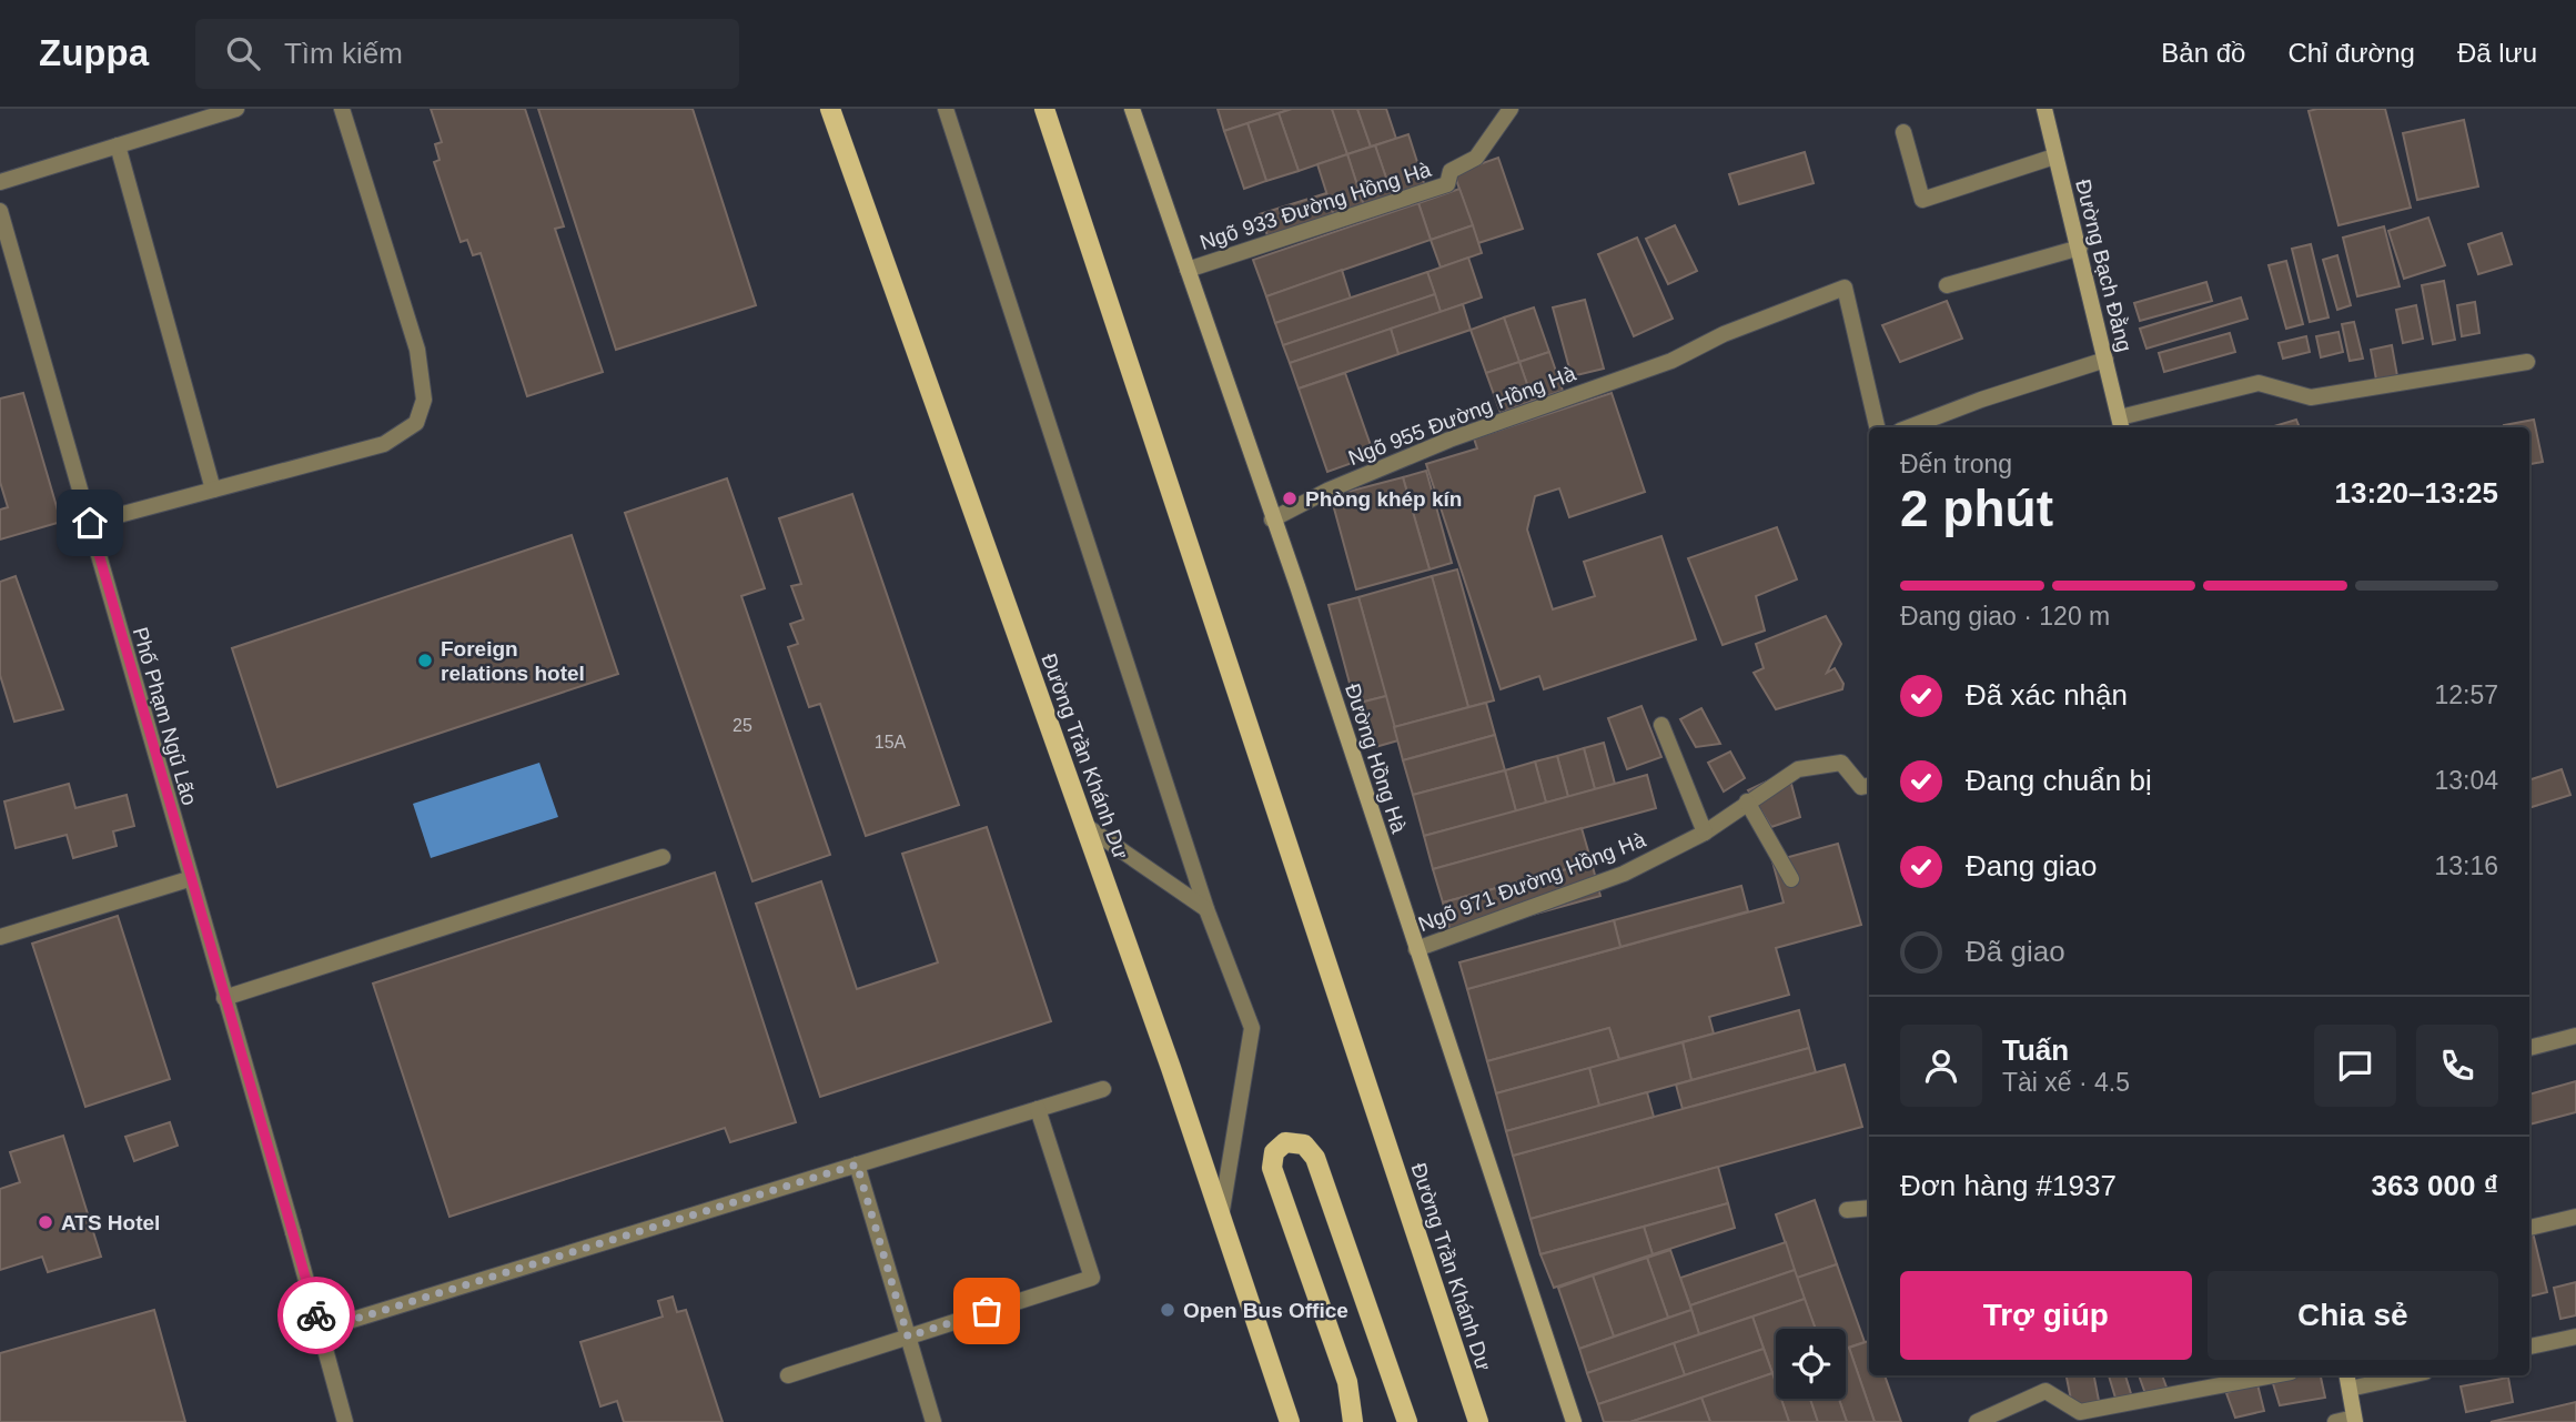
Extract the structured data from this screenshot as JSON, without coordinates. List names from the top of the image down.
{
  "streets": {
    "main road": ["Đường Trần Khánh Dư"],
    "street": [
      "Ngõ 933 Đường Hồng Hà",
      "Đường Bạch Đằng",
      "Ngõ 955 Đường Hồng Hà",
      "Phố Phạm Ngũ Lão",
      "Đường Hồng Hà",
      "Ngõ 971 Đường Hồng Hà"
    ]
  },
  "crossings": [
    ["Ngõ 933 Đường Hồng Hà", "Đường Hồng Hà"],
    ["Ngõ 955 Đường Hồng Hà", "Đường Hồng Hà"],
    ["Đường Hồng Hà", "Ngõ 971 Đường Hồng Hà"]
  ],
  "places": [
    "Phòng khép kín",
    "Foreign relations hotel",
    "ATS Hotel",
    "Open Bus Office"
  ],
  "house_numbers": ["25", "15A"],
  "page": {
    "header": "Zuppa",
    "search": "Tìm kiếm",
    "nav": ["Bản đồ", "Chỉ đường", "Đã lưu"],
    "heading": ["2 phút", "Đến trong", "13:20–13:25"],
    "panel": [
      "Tuấn",
      "Tài xế · 4.5",
      "Đơn hàng #1937",
      "363 000 ₫"
    ],
    "bar": "Đang giao · 120 m",
    "list": [
      ["Đã xác nhận", "12:57"],
      ["Đang chuẩn bị", "13:04"],
      ["Đang giao", "13:16"],
      "Đã giao"
    ],
    "buttons": ["Trợ giúp", "Chia sẻ"]
  }
}
